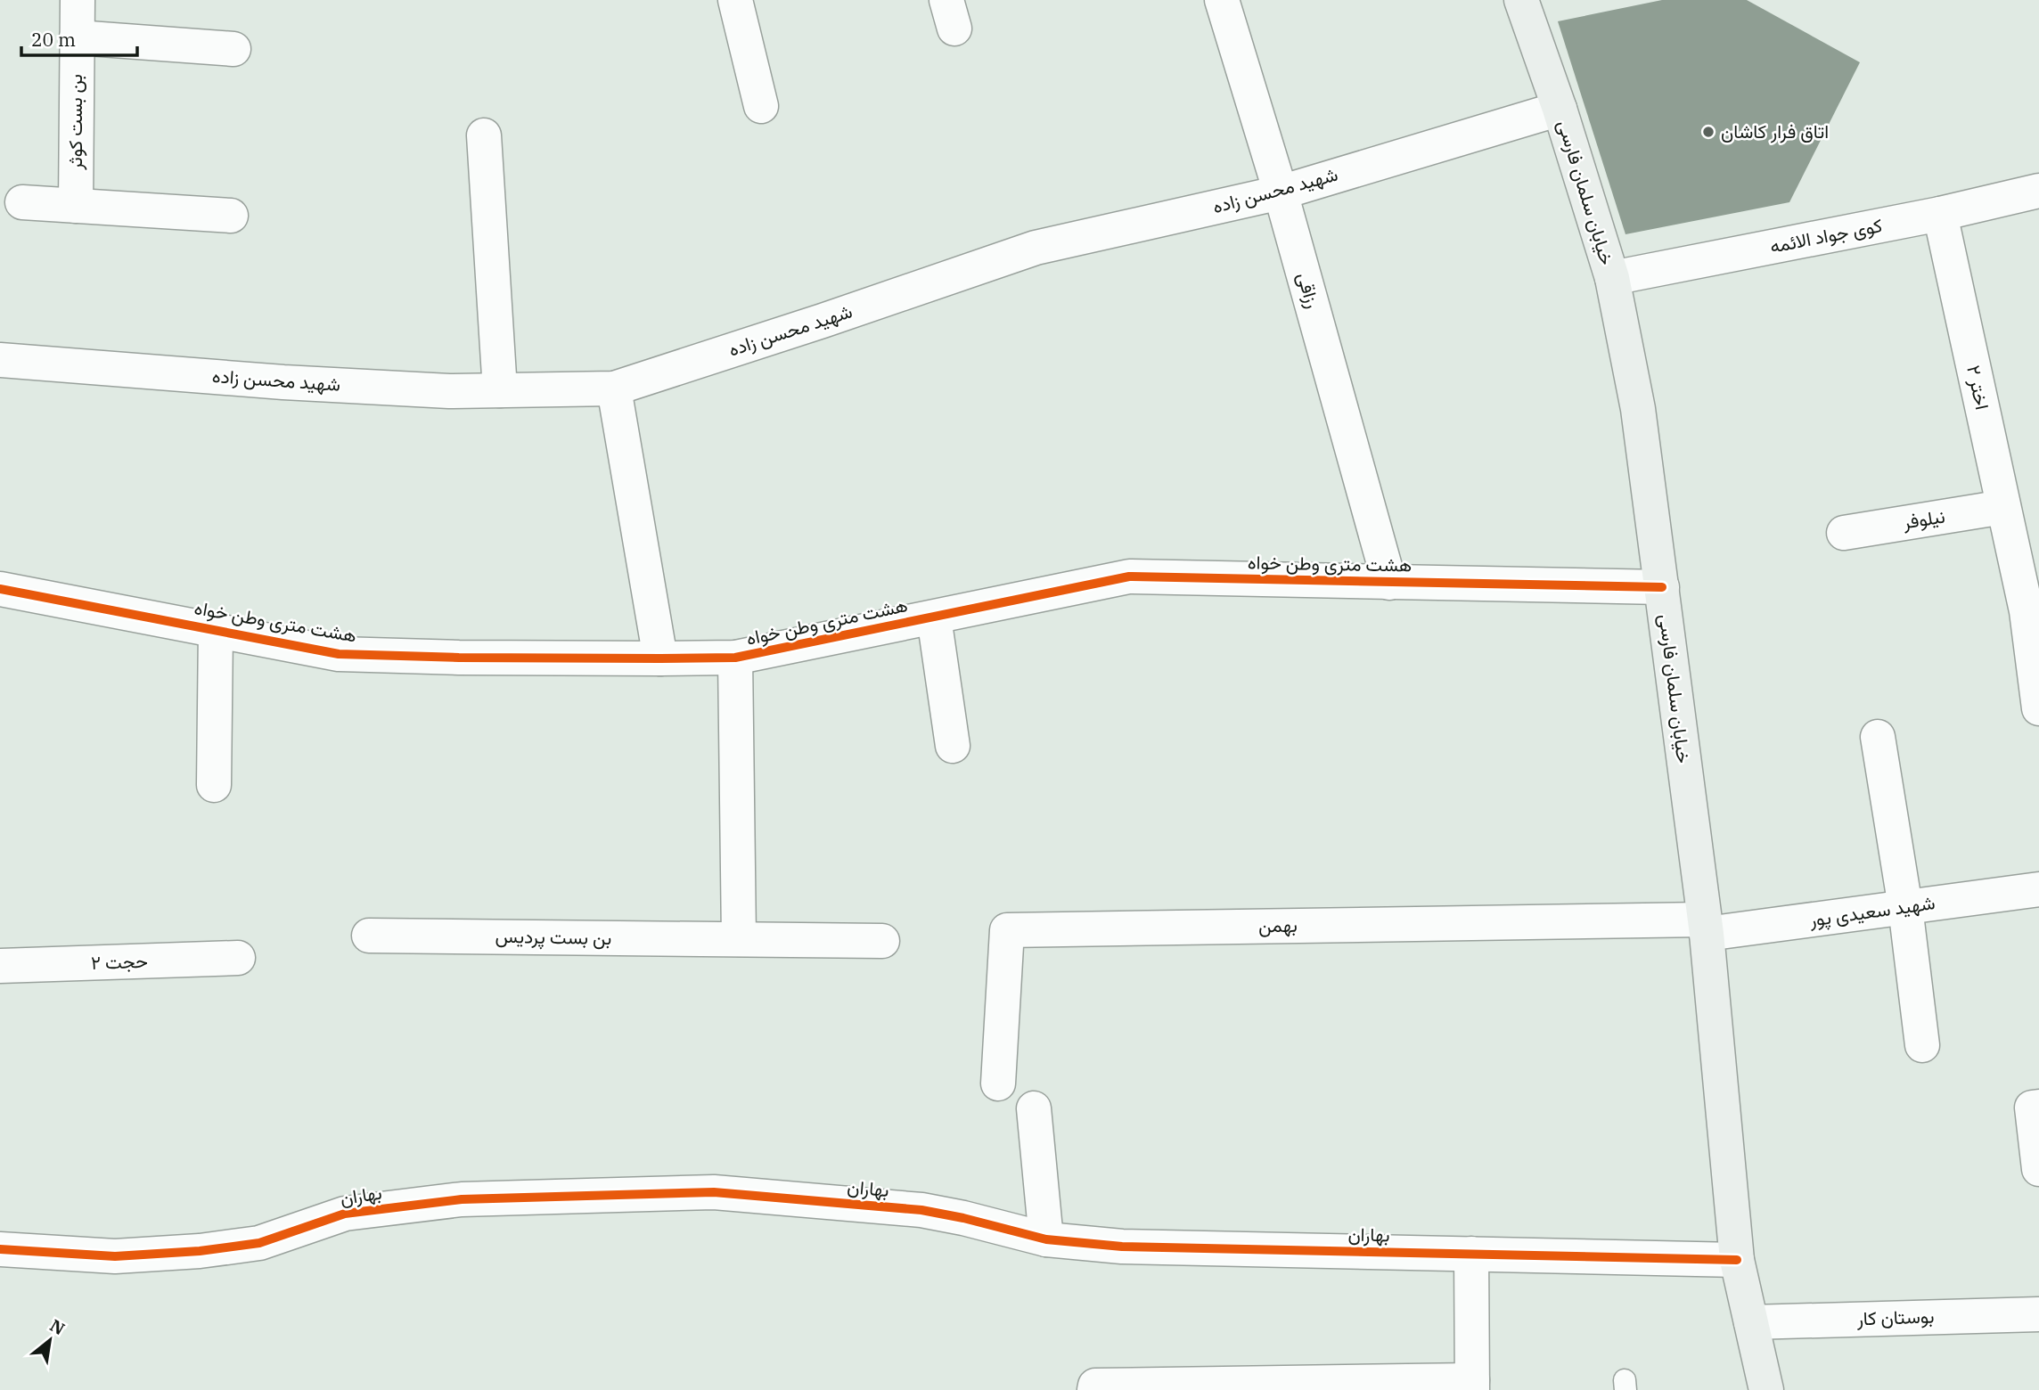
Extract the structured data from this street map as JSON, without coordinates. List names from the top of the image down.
{
  "streets": {
    "main road": ["خیابان سلمان فارسی"],
    "street": [
      "بن بست کوثر",
      "شهید محسن زاده",
      "کوی جواد الائمه",
      "رزاقی",
      "اختر ۲",
      "نیلوفر",
      "هشت متری وطن خواه",
      "شهید سعیدی پور",
      "بهمن",
      "بن بست پردیس",
      "حجت ۲",
      "بهاران",
      "بوستان کار"
    ]
  },
  "crossings": [
    ["شهید محسن زاده", "خیابان سلمان فارسی"],
    ["شهید محسن زاده", "رزاقی"],
    ["خیابان سلمان فارسی", "کوی جواد الائمه"],
    ["خیابان سلمان فارسی", "هشت متری وطن خواه"],
    ["خیابان سلمان فارسی", "شهید سعیدی پور"],
    ["خیابان سلمان فارسی", "بهمن"],
    ["خیابان سلمان فارسی", "بهاران"],
    ["خیابان سلمان فارسی", "بوستان کار"],
    ["کوی جواد الائمه", "اختر ۲"],
    ["رزاقی", "هشت متری وطن خواه"],
    ["اختر ۲", "نیلوفر"],
    ["شهید سعیدی پور", "بهمن"]
  ],
  "places": ["اتاق فرار کاشان"],
  "scale_bar": "20 m",
  "north": "top right"
}
